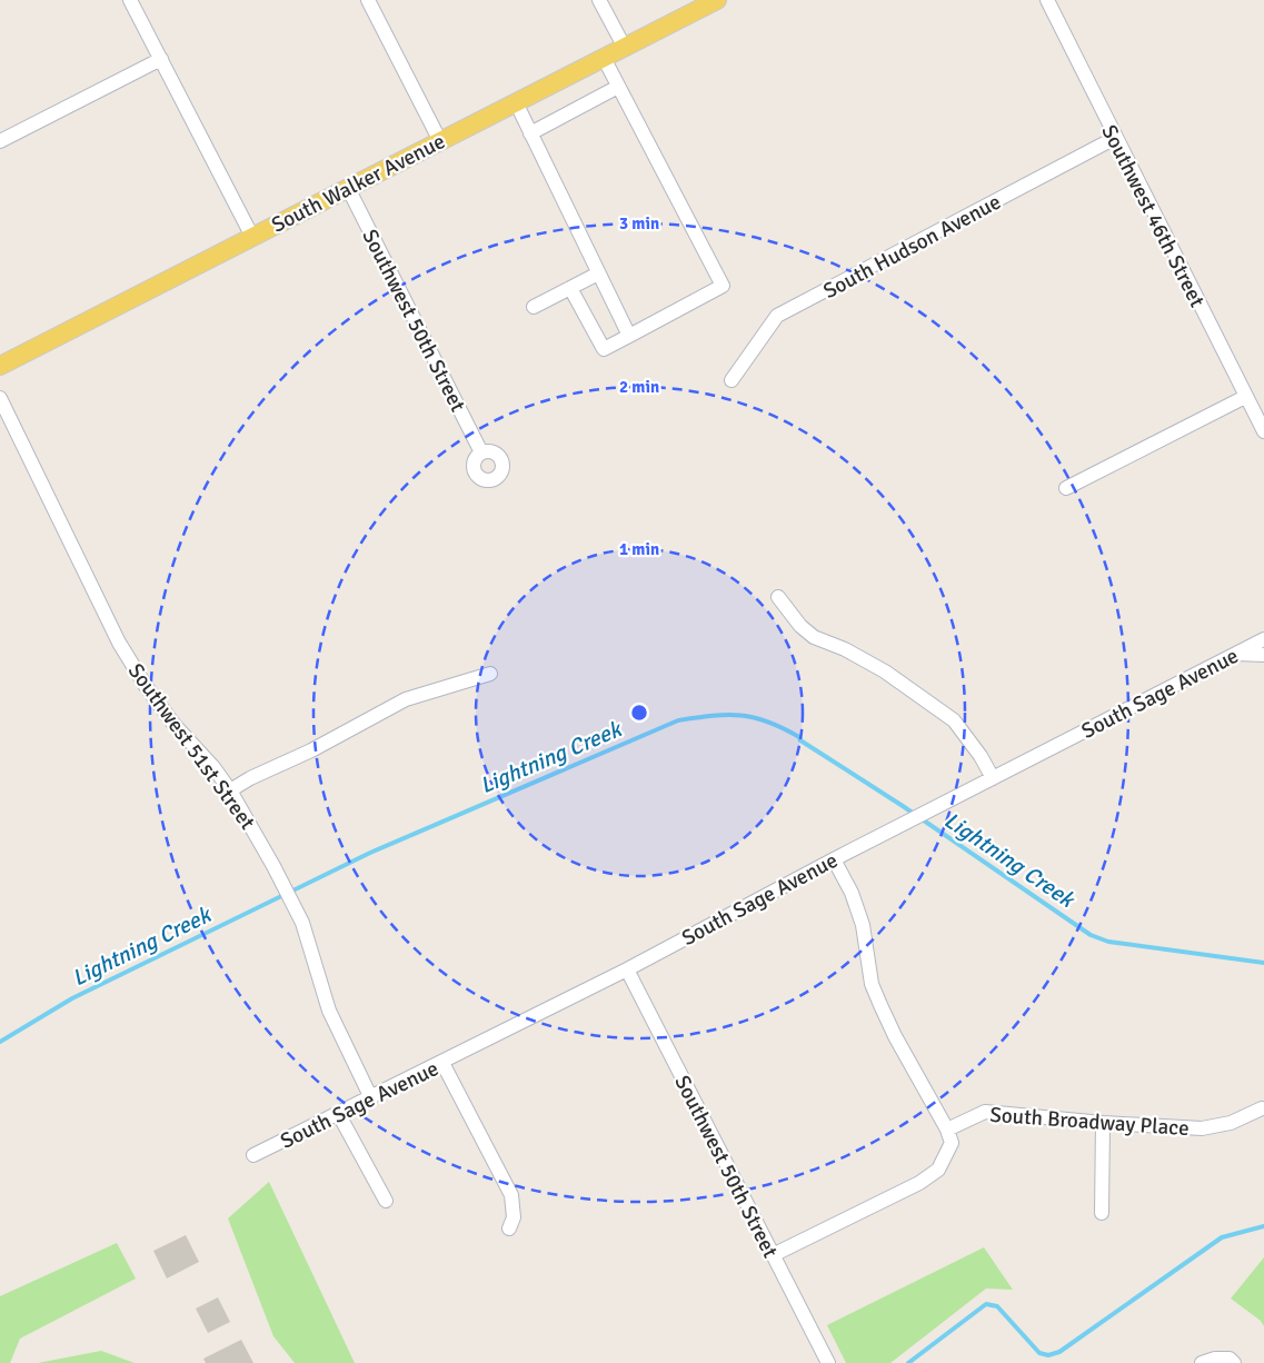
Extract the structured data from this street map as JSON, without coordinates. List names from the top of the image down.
{
  "streets": {
    "main road": ["South Walker Avenue"],
    "street": [
      "Southwest 46th Street",
      "South Hudson Avenue",
      "Southwest 50th Street",
      "South Sage Avenue",
      "Southwest 51st Street",
      "South Broadway Place"
    ]
  },
  "crossings": [
    ["South Walker Avenue", "Southwest 50th Street"],
    ["Southwest 46th Street", "South Hudson Avenue"],
    ["Southwest 50th Street", "South Sage Avenue"],
    ["South Sage Avenue", "Southwest 51st Street"]
  ],
  "water": ["Lightning Creek"],
  "rings": ["3 min", "2 min", "1 min"]
}
